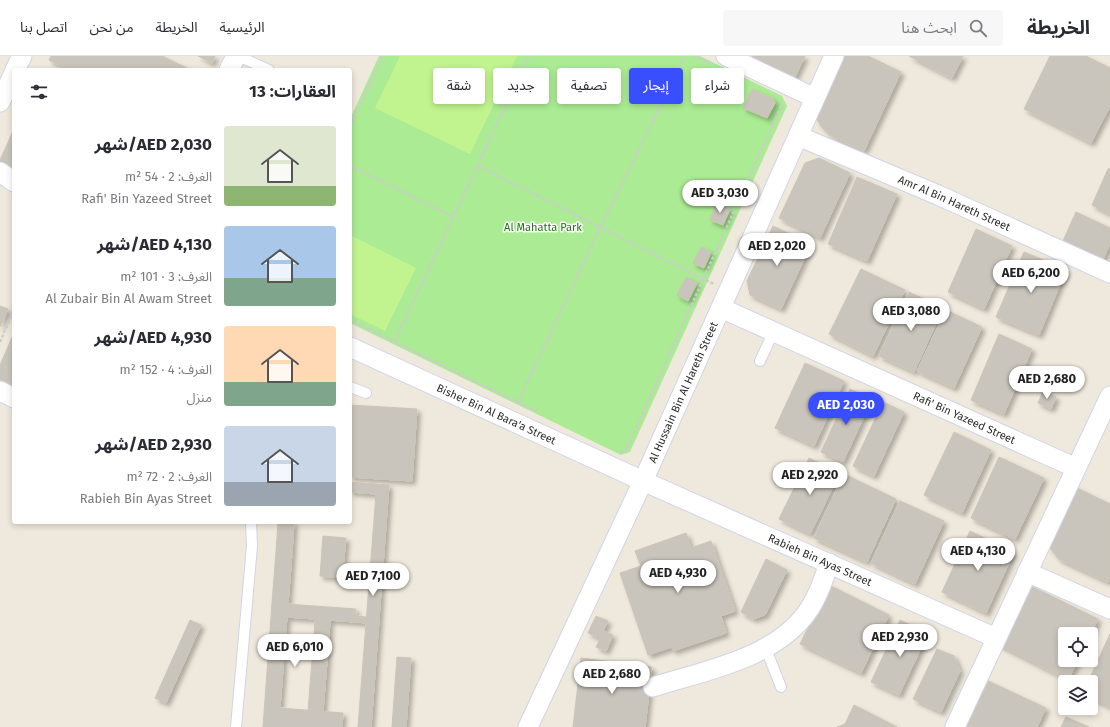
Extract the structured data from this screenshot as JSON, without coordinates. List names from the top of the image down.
{
  "streets": {
    "street": [
      "Amr Al Bin Hareth Street",
      "Al Hussain Bin Al Hareth Street",
      "Bisher Bin Al Bara'a Street",
      "Rafi' Bin Yazeed Street",
      "Rabieh Bin Ayas Street"
    ]
  },
  "crossings": [
    ["Amr Al Bin Hareth Street", "Al Hussain Bin Al Hareth Street"],
    ["Al Hussain Bin Al Hareth Street", "Bisher Bin Al Bara'a Street"],
    ["Al Hussain Bin Al Hareth Street", "Rafi' Bin Yazeed Street"],
    ["Al Hussain Bin Al Hareth Street", "Rabieh Bin Ayas Street"],
    ["Bisher Bin Al Bara'a Street", "Rabieh Bin Ayas Street"]
  ],
  "parks": ["Al Mahatta Park"],
  "page": {
    "header": "الخريطة",
    "search": "ابحث هنا",
    "nav": [
      "الرئيسية",
      "الخريطة",
      "من نحن",
      "اتصل بنا"
    ],
    "chip": [
      "شراء",
      "إيجار",
      "تصفية",
      "جديد",
      "شقة"
    ],
    "heading": "العقارات: 13",
    "list": [
      {
        "name": "AED 2,030/شهر",
        "note": "الغرف: 2 · 54 m² · Rafi' Bin Yazeed Street"
      },
      {
        "name": "AED 4,130/شهر",
        "note": "الغرف: 3 · 101 m² · Al Zubair Bin Al Awam Street"
      },
      {
        "name": "AED 4,930/شهر",
        "note": "الغرف: 4 · 152 m² · منزل"
      },
      {
        "name": "AED 2,930/شهر",
        "note": "الغرف: 2 · 72 m² · Rabieh Bin Ayas Street"
      }
    ],
    "price": [
      "AED 3,030",
      "AED 2,020",
      "AED 6,200",
      "AED 3,080",
      "AED 2,680",
      "AED 2,030",
      "AED 2,920",
      "AED 4,130",
      "AED 4,930",
      "AED 7,100",
      "AED 2,930",
      "AED 6,010",
      "AED 2,680"
    ]
  }
}
